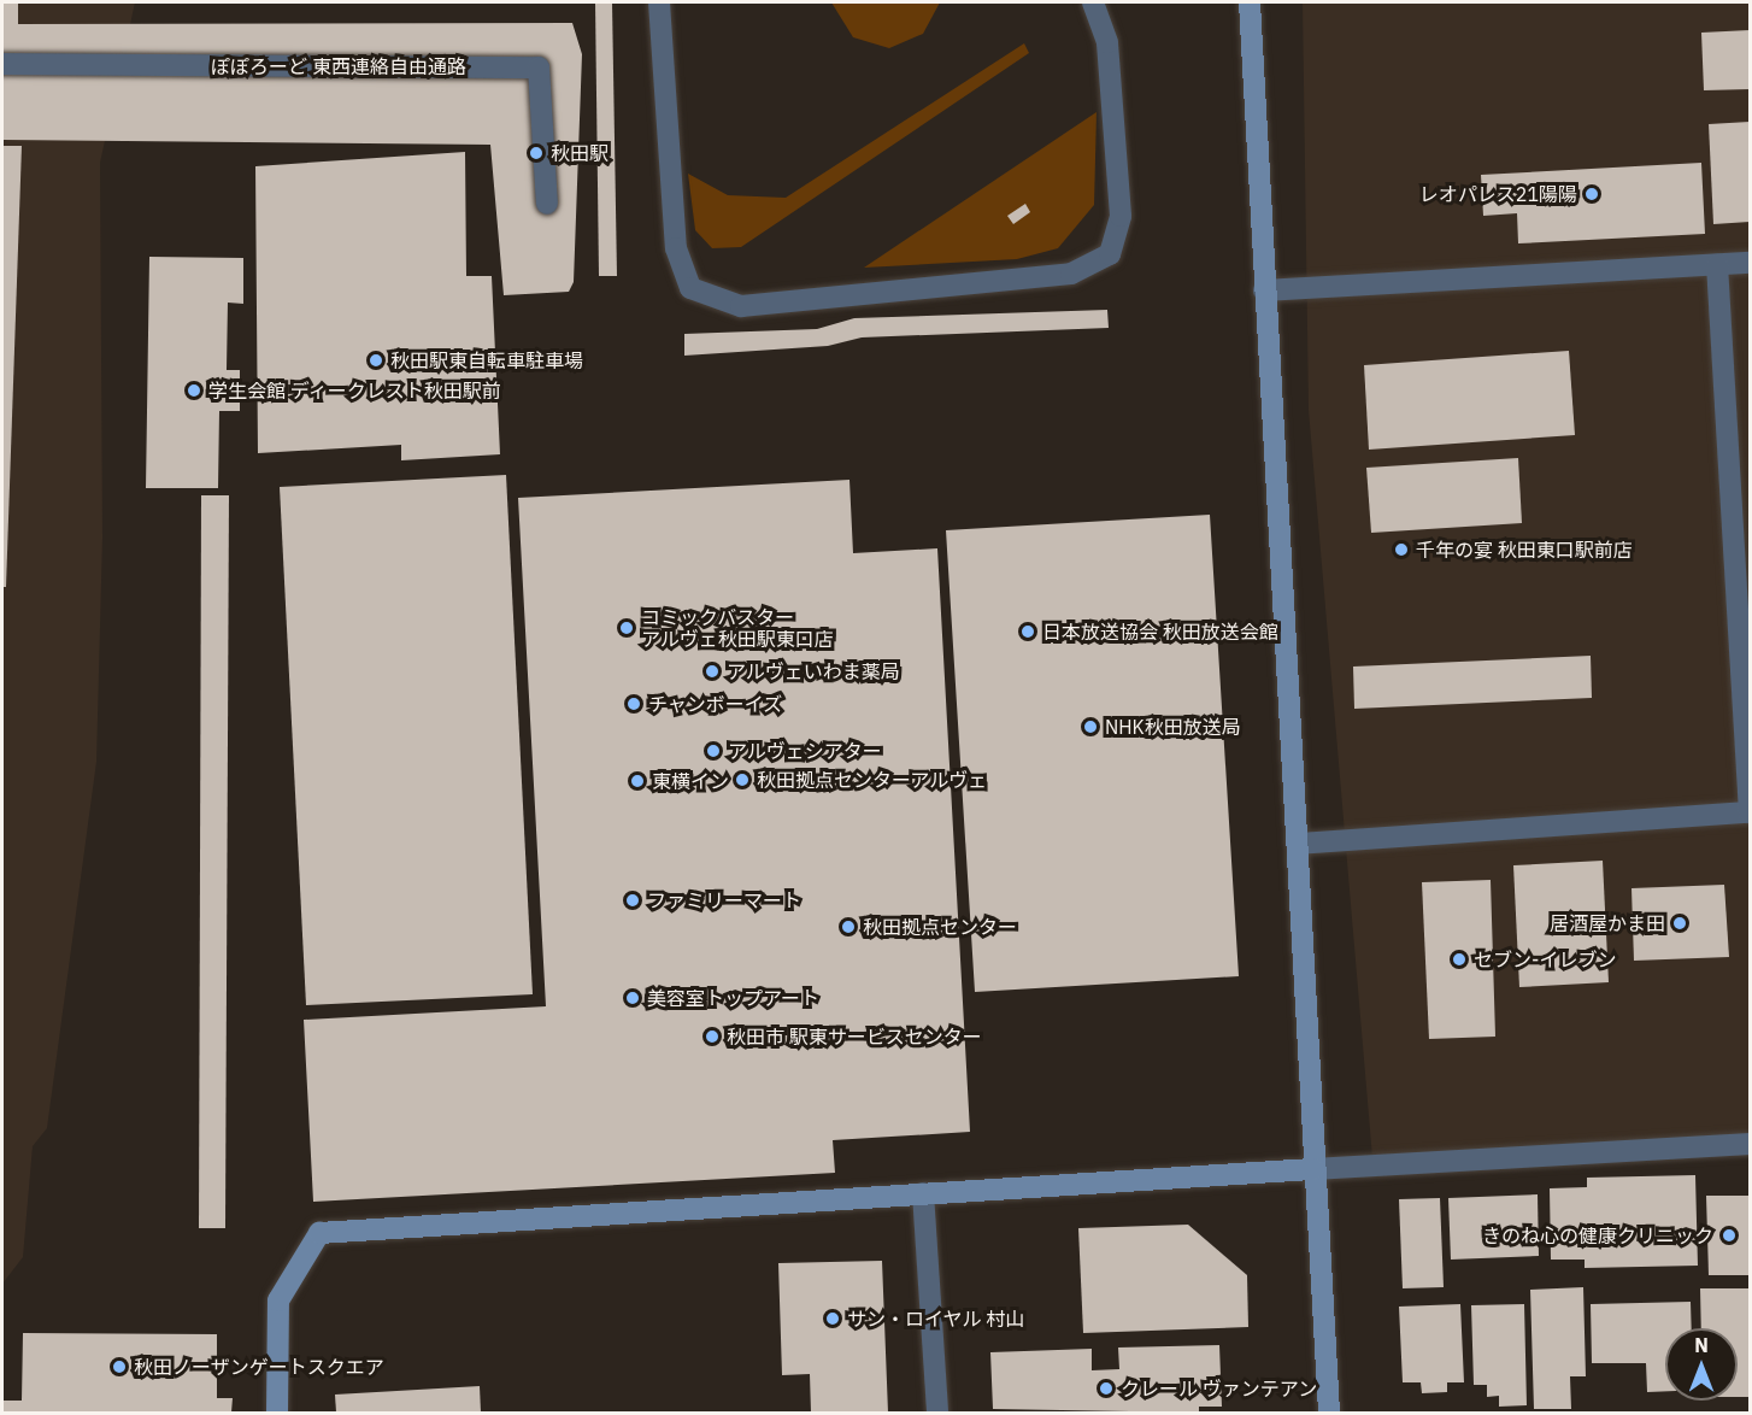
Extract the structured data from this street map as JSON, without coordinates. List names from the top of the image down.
{
  "streets": {
    "street": ["ぽぽろーど 東西連絡自由通路"]
  },
  "places": [
    "秋田駅",
    "レオパレス21陽陽",
    "秋田駅東自転車駐車場",
    "学生会館 ディークレスト秋田駅前",
    "千年の宴 秋田東口駅前店",
    "コミックバスター アルヴェ秋田駅東口店",
    "日本放送協会 秋田放送会館",
    "アルヴェいわま薬局",
    "チャンボーイズ",
    "NHK秋田放送局",
    "アルヴェシアター",
    "秋田拠点センターアルヴェ",
    "東横イン",
    "ファミリーマート",
    "居酒屋かま田",
    "秋田拠点センター",
    "セブン-イレブン",
    "美容室トップアート",
    "秋田市 駅東サービスセンター",
    "きのね心の健康クリニック",
    "サン・ロイヤル 村山",
    "秋田ノーザンゲートスクエア",
    "クレール ヴァンテアン"
  ],
  "north": "top"
}
